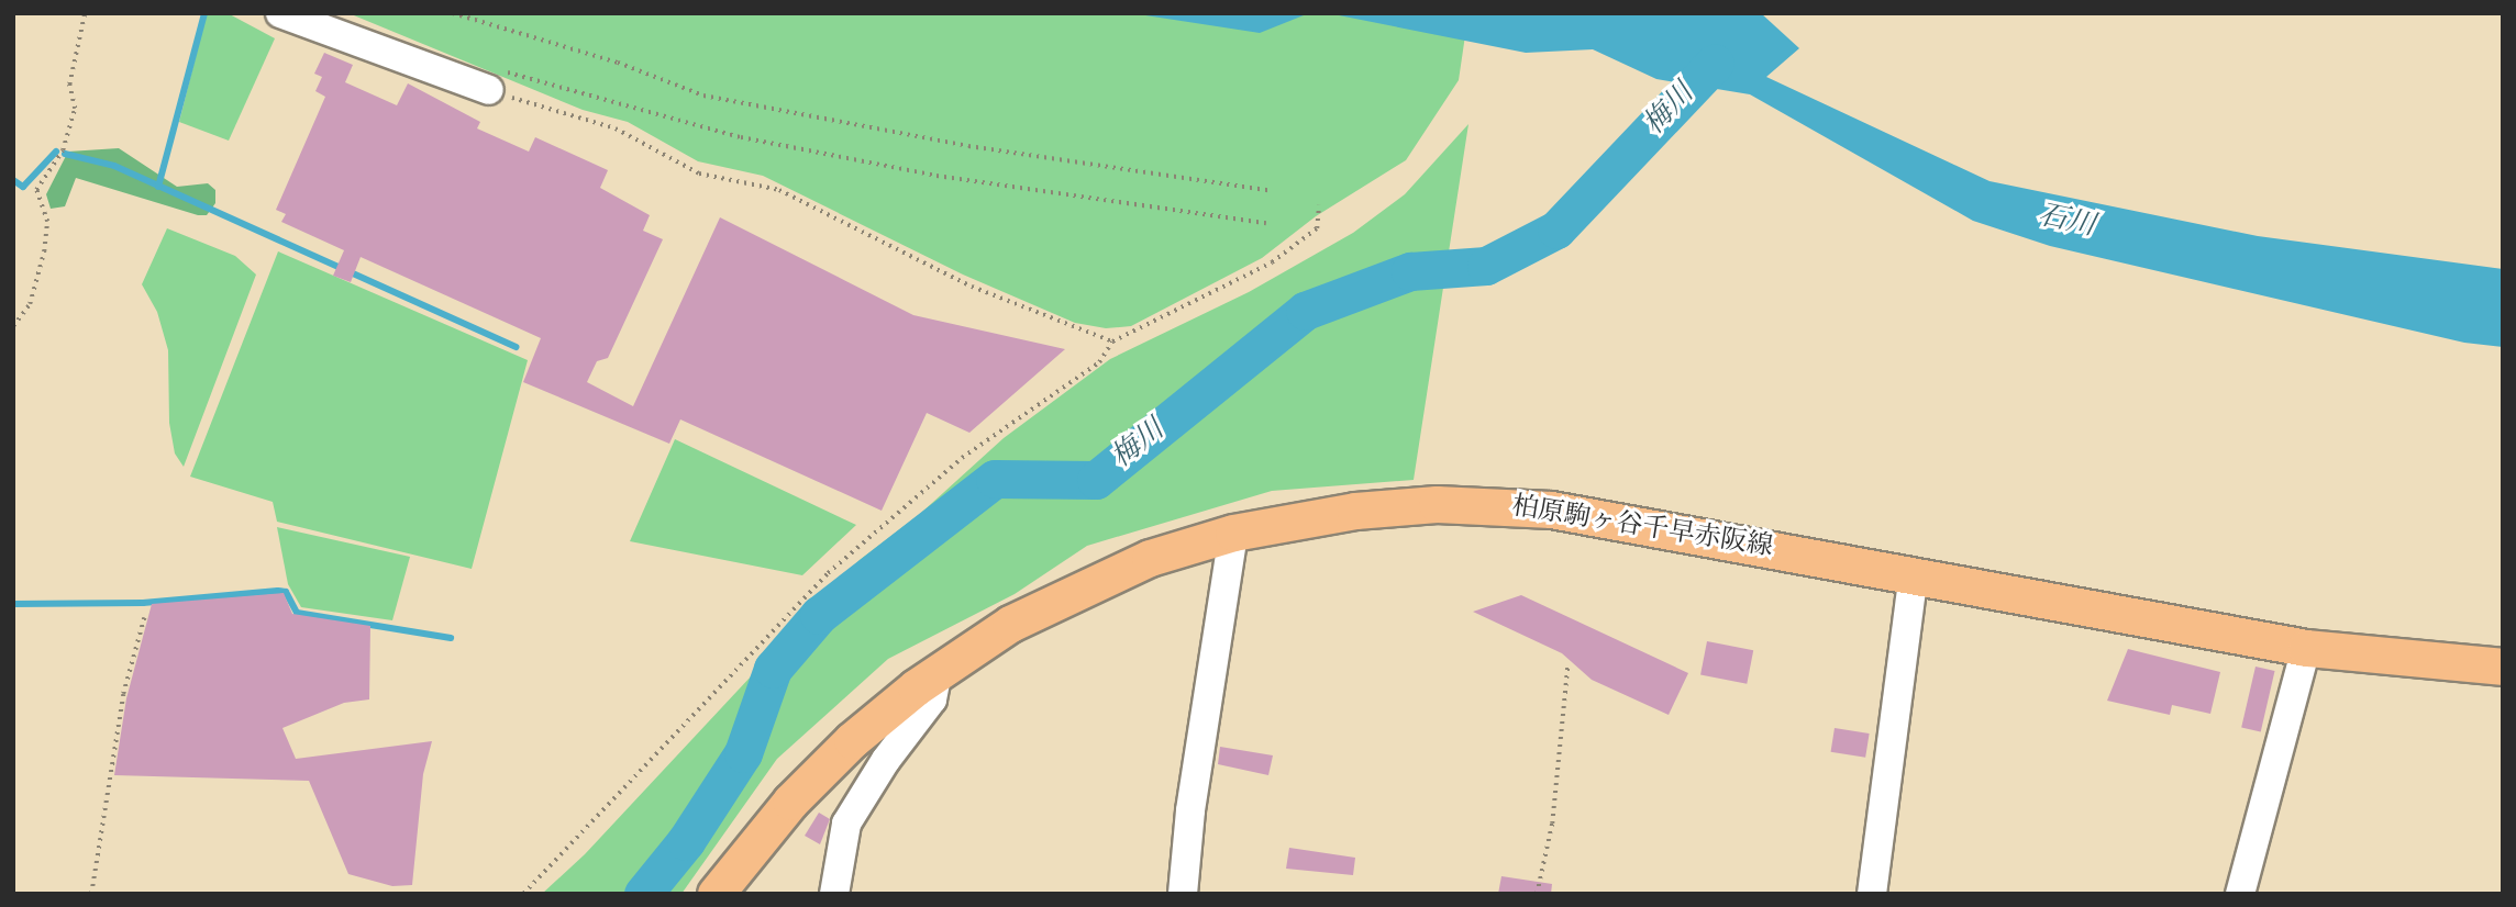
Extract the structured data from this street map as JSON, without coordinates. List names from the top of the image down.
{
  "streets": {
    "main road": ["柏原駒ヶ谷千早赤阪線"]
  },
  "water": ["梅川", "石川"]
}
